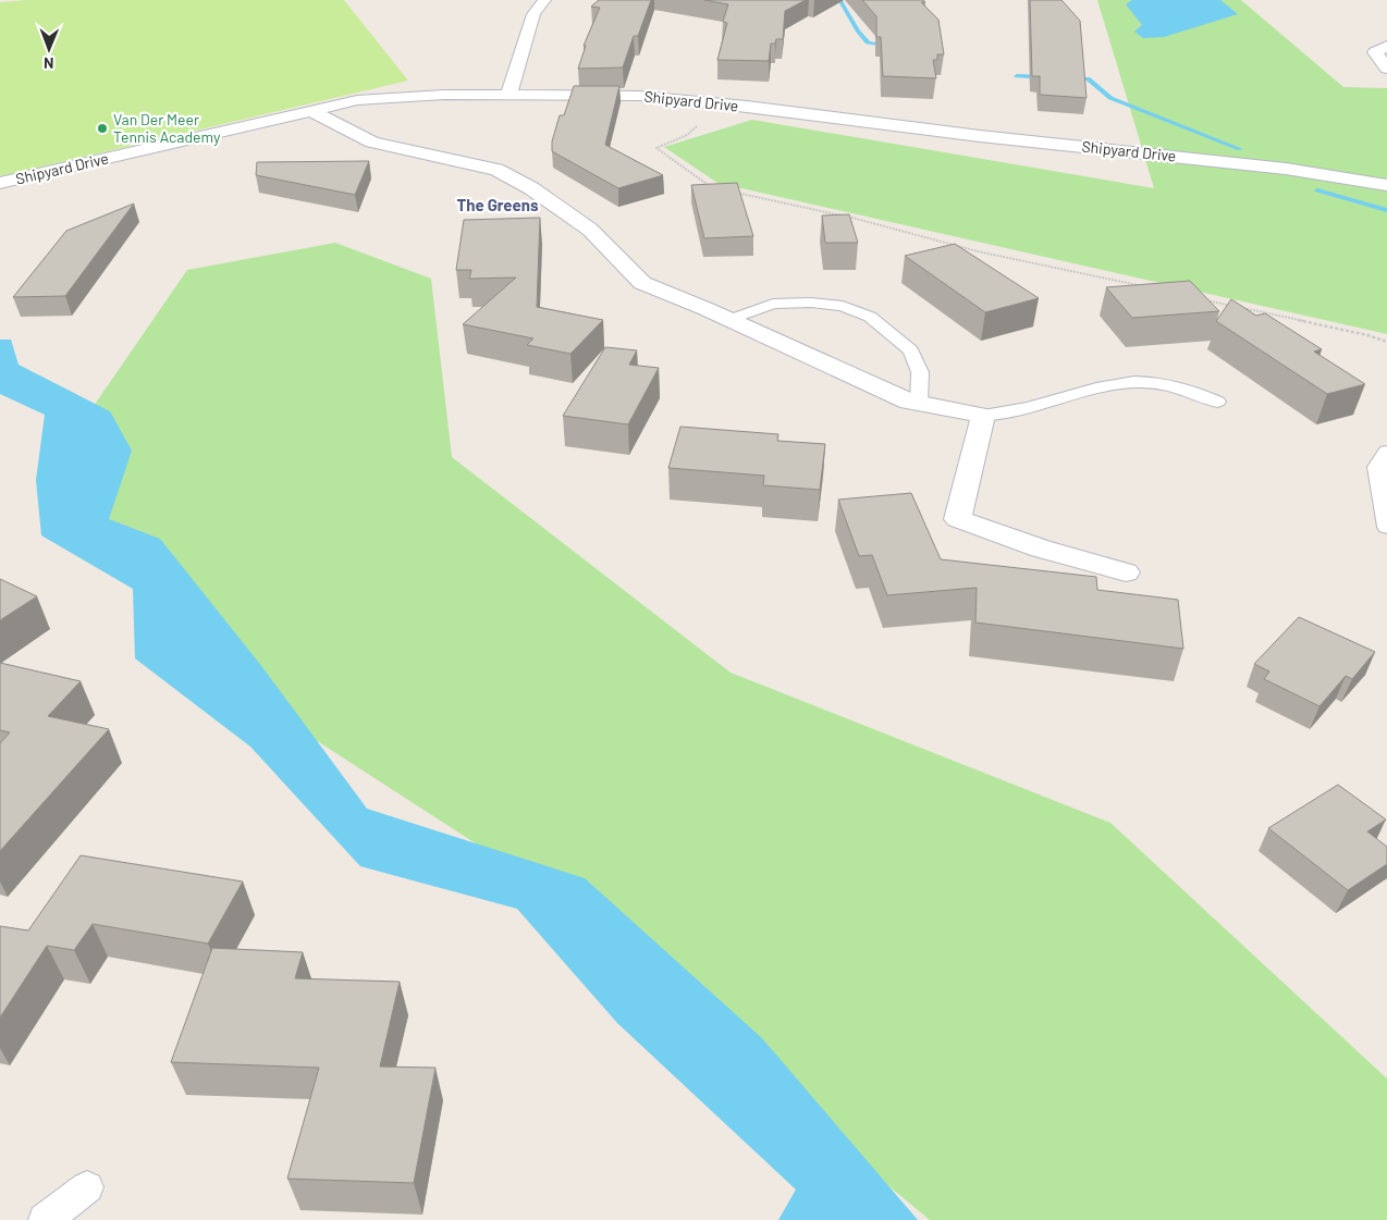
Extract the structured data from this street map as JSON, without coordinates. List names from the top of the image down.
{
  "streets": {
    "street": ["Shipyard Drive"]
  },
  "districts": ["The Greens"],
  "places": ["Van Der Meer Tennis Academy"],
  "north": "bottom"
}
